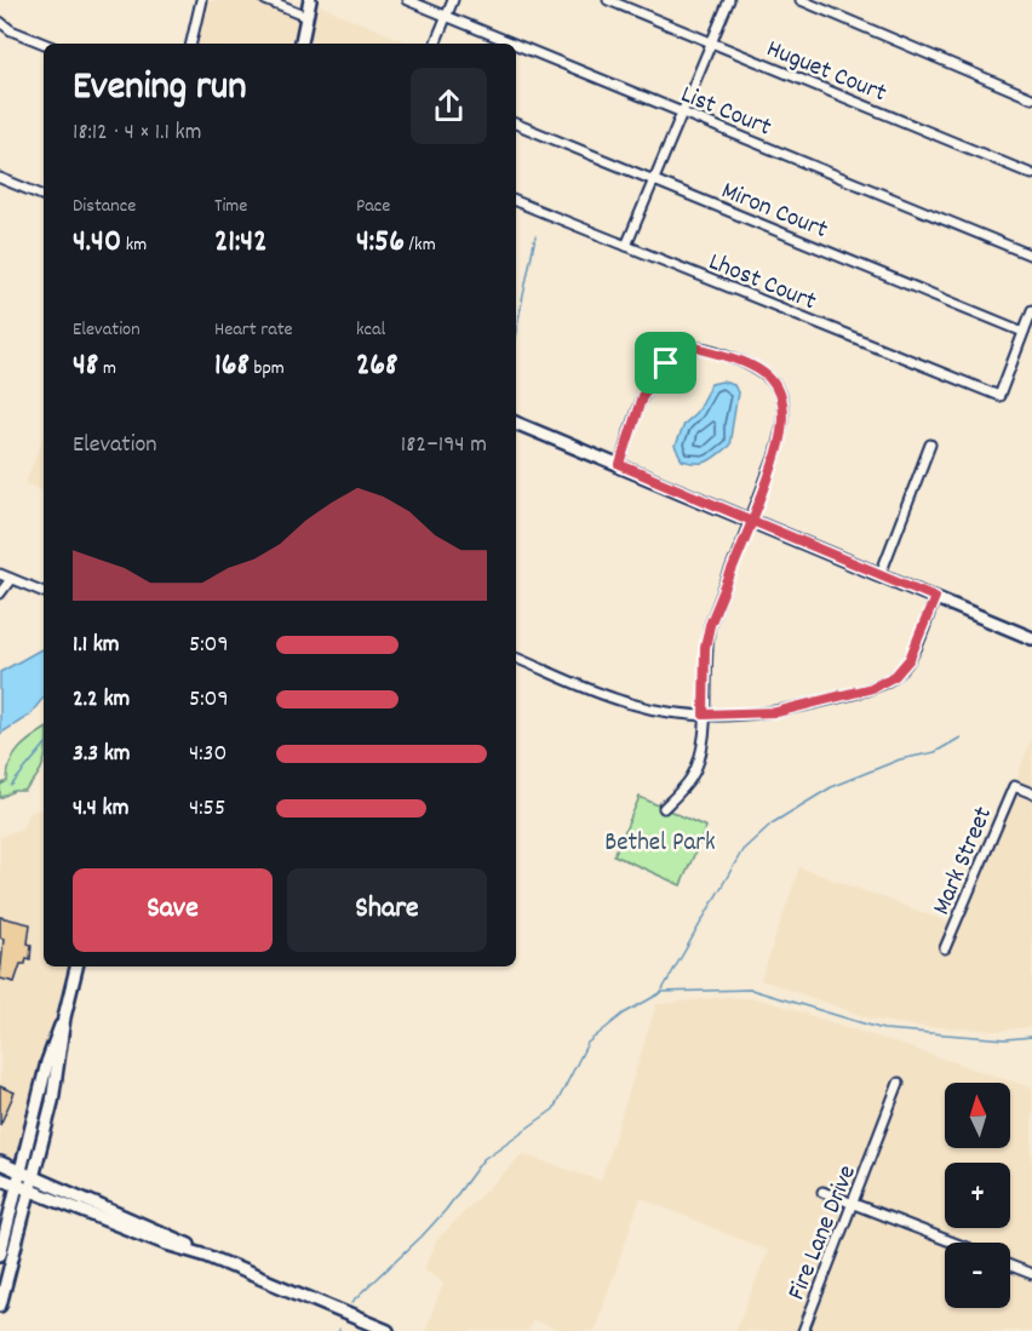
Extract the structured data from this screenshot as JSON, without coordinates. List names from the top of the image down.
{
  "streets": {
    "street": [
      "Huguet Court",
      "List Court",
      "Miron Court",
      "Lhost Court",
      "Mark Street",
      "Fire Lane Drive"
    ]
  },
  "crossings": [
    ["Miron Court", "Lhost Court"]
  ],
  "parks": ["Bethel Park"],
  "north": "top",
  "page": {
    "heading": ["Evening run", "18:12 · 4 × 1.1 km"],
    "stats": [
      ["Distance", "4.40 km"],
      ["Time", "21:42"],
      ["Pace", "4:56 /km"],
      ["Elevation", "48 m"],
      ["Heart rate", "168 bpm"],
      ["kcal", "268"]
    ],
    "chart": ["Elevation", "182–194 m"],
    "list": [
      {
        "name": "1.1 km",
        "note": "5:09"
      },
      {
        "name": "2.2 km",
        "note": "5:09"
      },
      {
        "name": "3.3 km",
        "note": "4:30"
      },
      {
        "name": "4.4 km",
        "note": "4:55"
      }
    ],
    "buttons": ["Save", "Share"],
    "map_buttons": ["+", "−"]
  }
}
